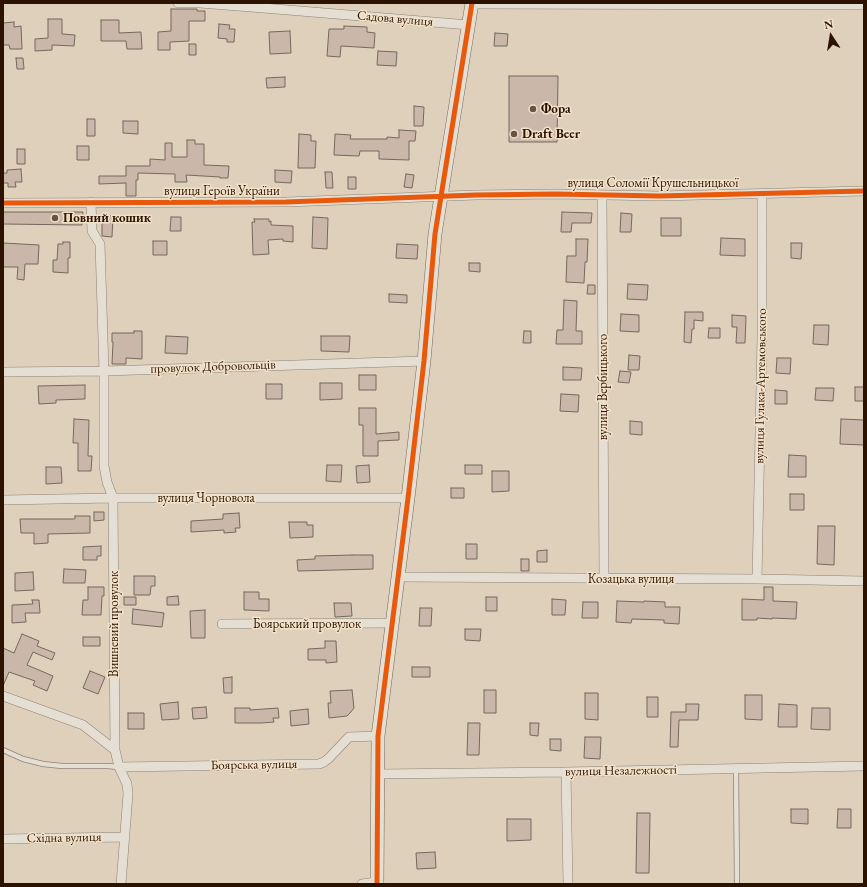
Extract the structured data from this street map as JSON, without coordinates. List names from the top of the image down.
{
  "streets": {
    "street": [
      "Садова вулиця",
      "вулиця Соломії Крушельницької",
      "вулиця Героїв України",
      "провулок Добровольців",
      "вулиця Гулака-Артемовського",
      "вулиця Вербицького",
      "вулиця Чорновола",
      "Козацька вулиця",
      "Вишневий провулок",
      "Боярський провулок",
      "Боярська вулиця",
      "вулиця Незалежності",
      "Східна вулиця"
    ]
  },
  "crossings": [
    ["вулиця Соломії Крушельницької", "вулиця Героїв України"],
    ["вулиця Соломії Крушельницької", "вулиця Гулака-Артемовського"],
    ["вулиця Соломії Крушельницької", "вулиця Вербицького"],
    ["вулиця Героїв України", "Вишневий провулок"],
    ["провулок Добровольців", "Вишневий провулок"],
    ["вулиця Гулака-Артемовського", "Козацька вулиця"],
    ["вулиця Вербицького", "Козацька вулиця"],
    ["вулиця Чорновола", "Вишневий провулок"],
    ["Вишневий провулок", "Боярська вулиця"],
    ["Вишневий провулок", "Східна вулиця"]
  ],
  "places": ["Фора", "Draft Beer", "Повний кошик"],
  "north": "top"
}
